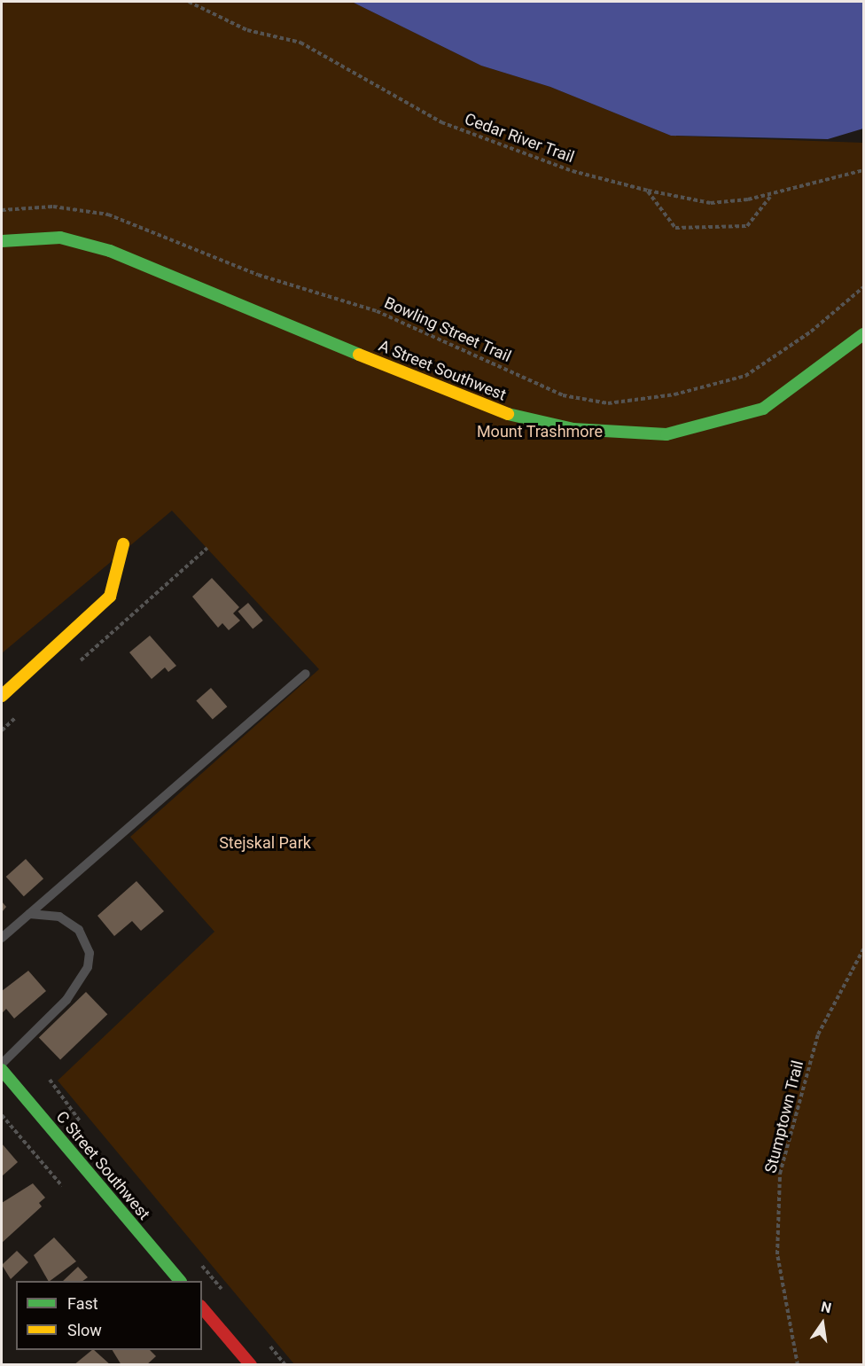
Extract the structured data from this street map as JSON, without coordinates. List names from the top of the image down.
{
  "streets": {
    "street": ["A Street Southwest", "C Street Southwest"],
    "path": ["Cedar River Trail", "Bowling Street Trail", "Stumptown Trail"]
  },
  "parks": ["Mount Trashmore", "Stejskal Park"],
  "legend": ["Fast", "Slow"],
  "north": "top"
}
